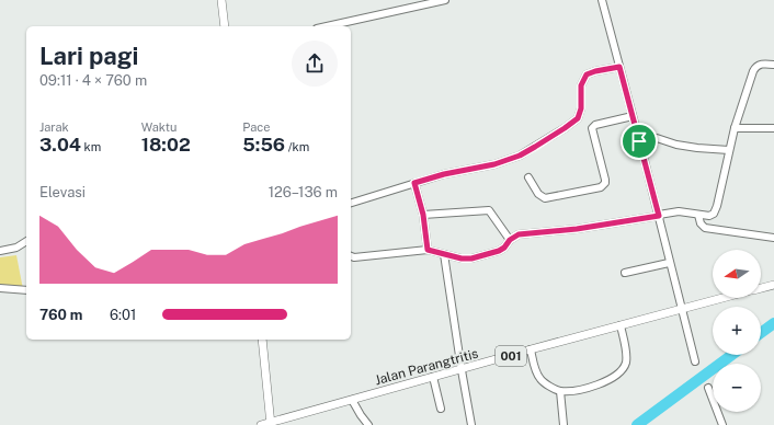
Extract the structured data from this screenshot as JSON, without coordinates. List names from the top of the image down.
{
  "streets": {
    "main road": ["001", "Jalan Parangtritis"]
  },
  "north": "left",
  "page": {
    "heading": ["Lari pagi", "09:11 · 4 × 760 m"],
    "stats": [
      ["Jarak", "3.04 km"],
      ["Waktu", "18:02"],
      ["Pace", "5:56 /km"]
    ],
    "chart": ["Elevasi", "126–136 m"],
    "map_buttons": ["+", "−"],
    "list": [
      {
        "name": "760 m",
        "note": "6:01"
      }
    ]
  }
}
